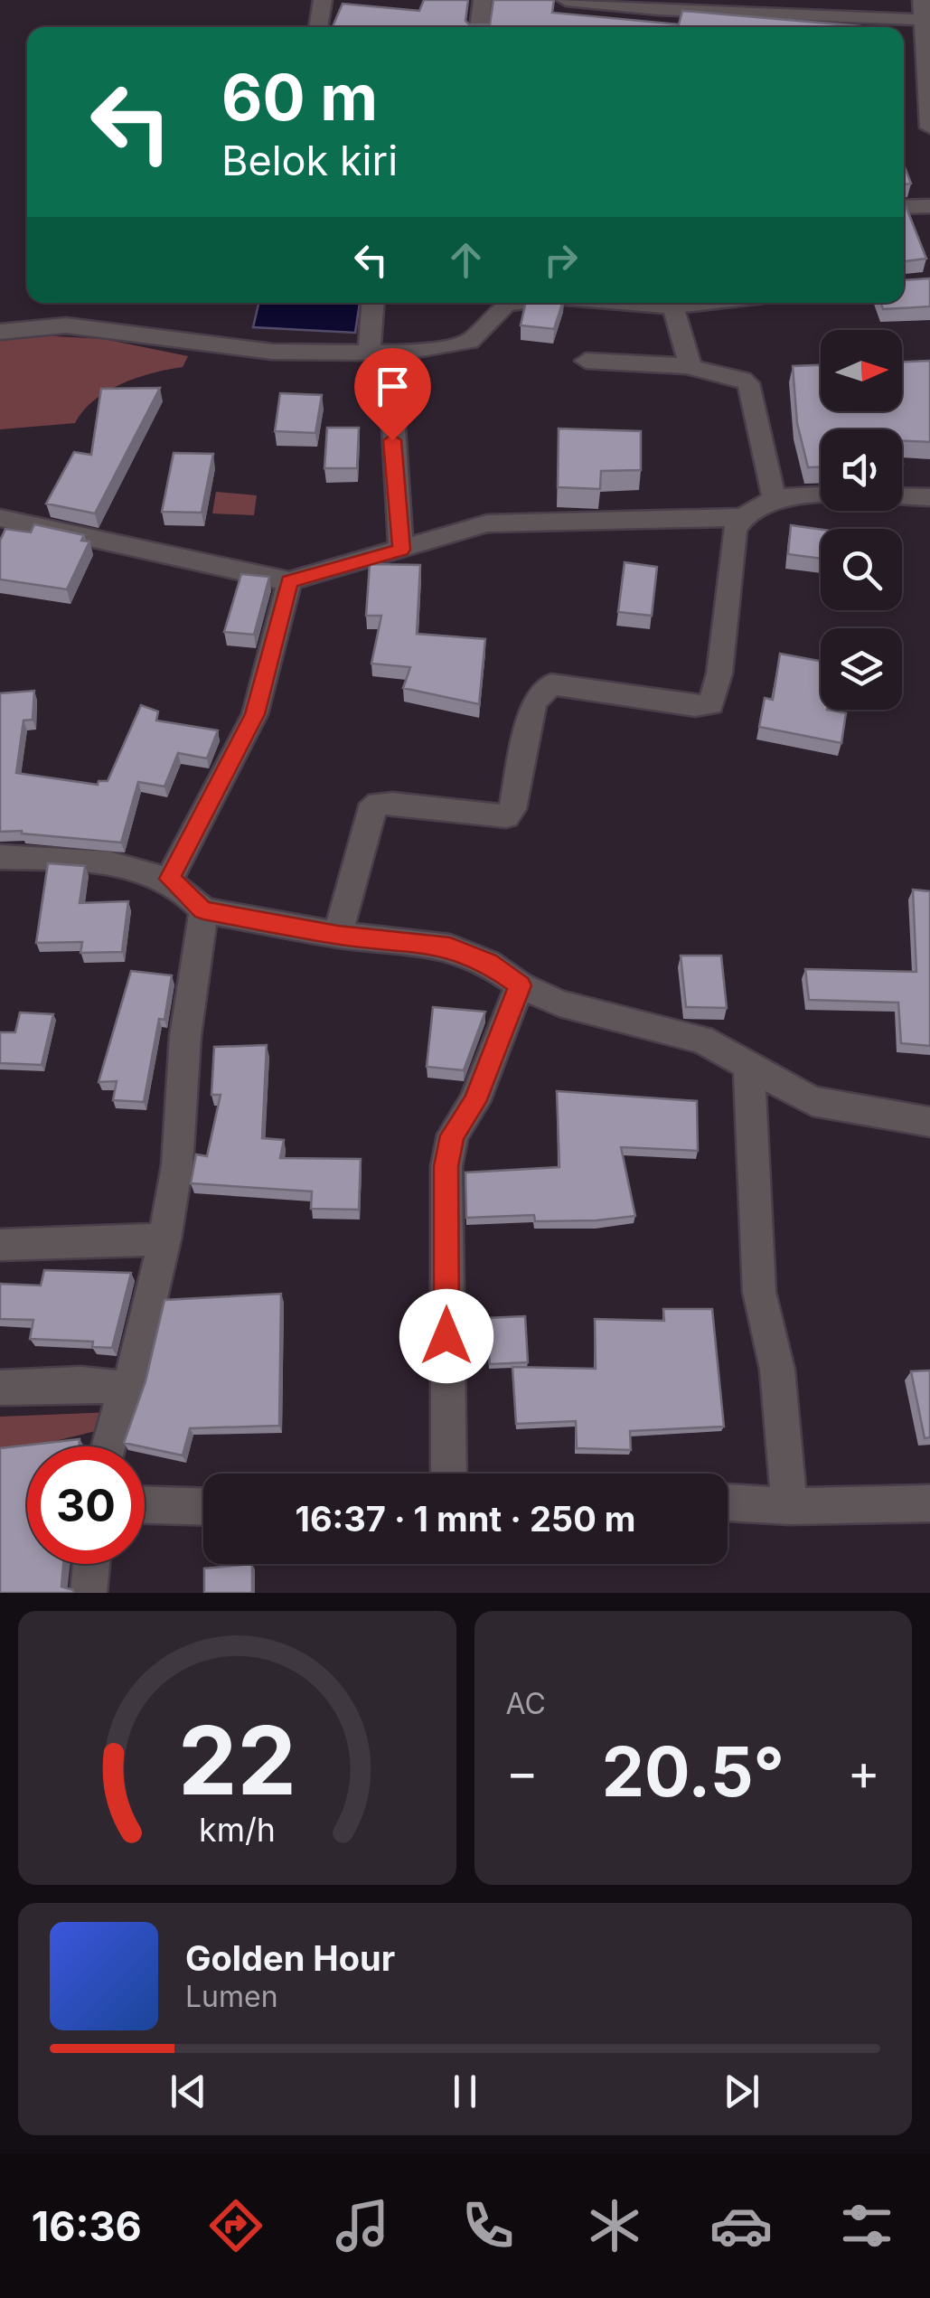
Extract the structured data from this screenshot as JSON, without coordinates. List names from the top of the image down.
{
  "north": "right",
  "page": {
    "turn": ["60 m", "Belok kiri"],
    "limit": "30",
    "trip": "16:37 · 1 mnt · 250 m",
    "tile": "AC",
    "heat": ["−", "20.5°", "+"],
    "song": ["Golden Hour", "Lumen"],
    "tabs": "16:36",
    "gauge": ["22", "km/h"]
  }
}
